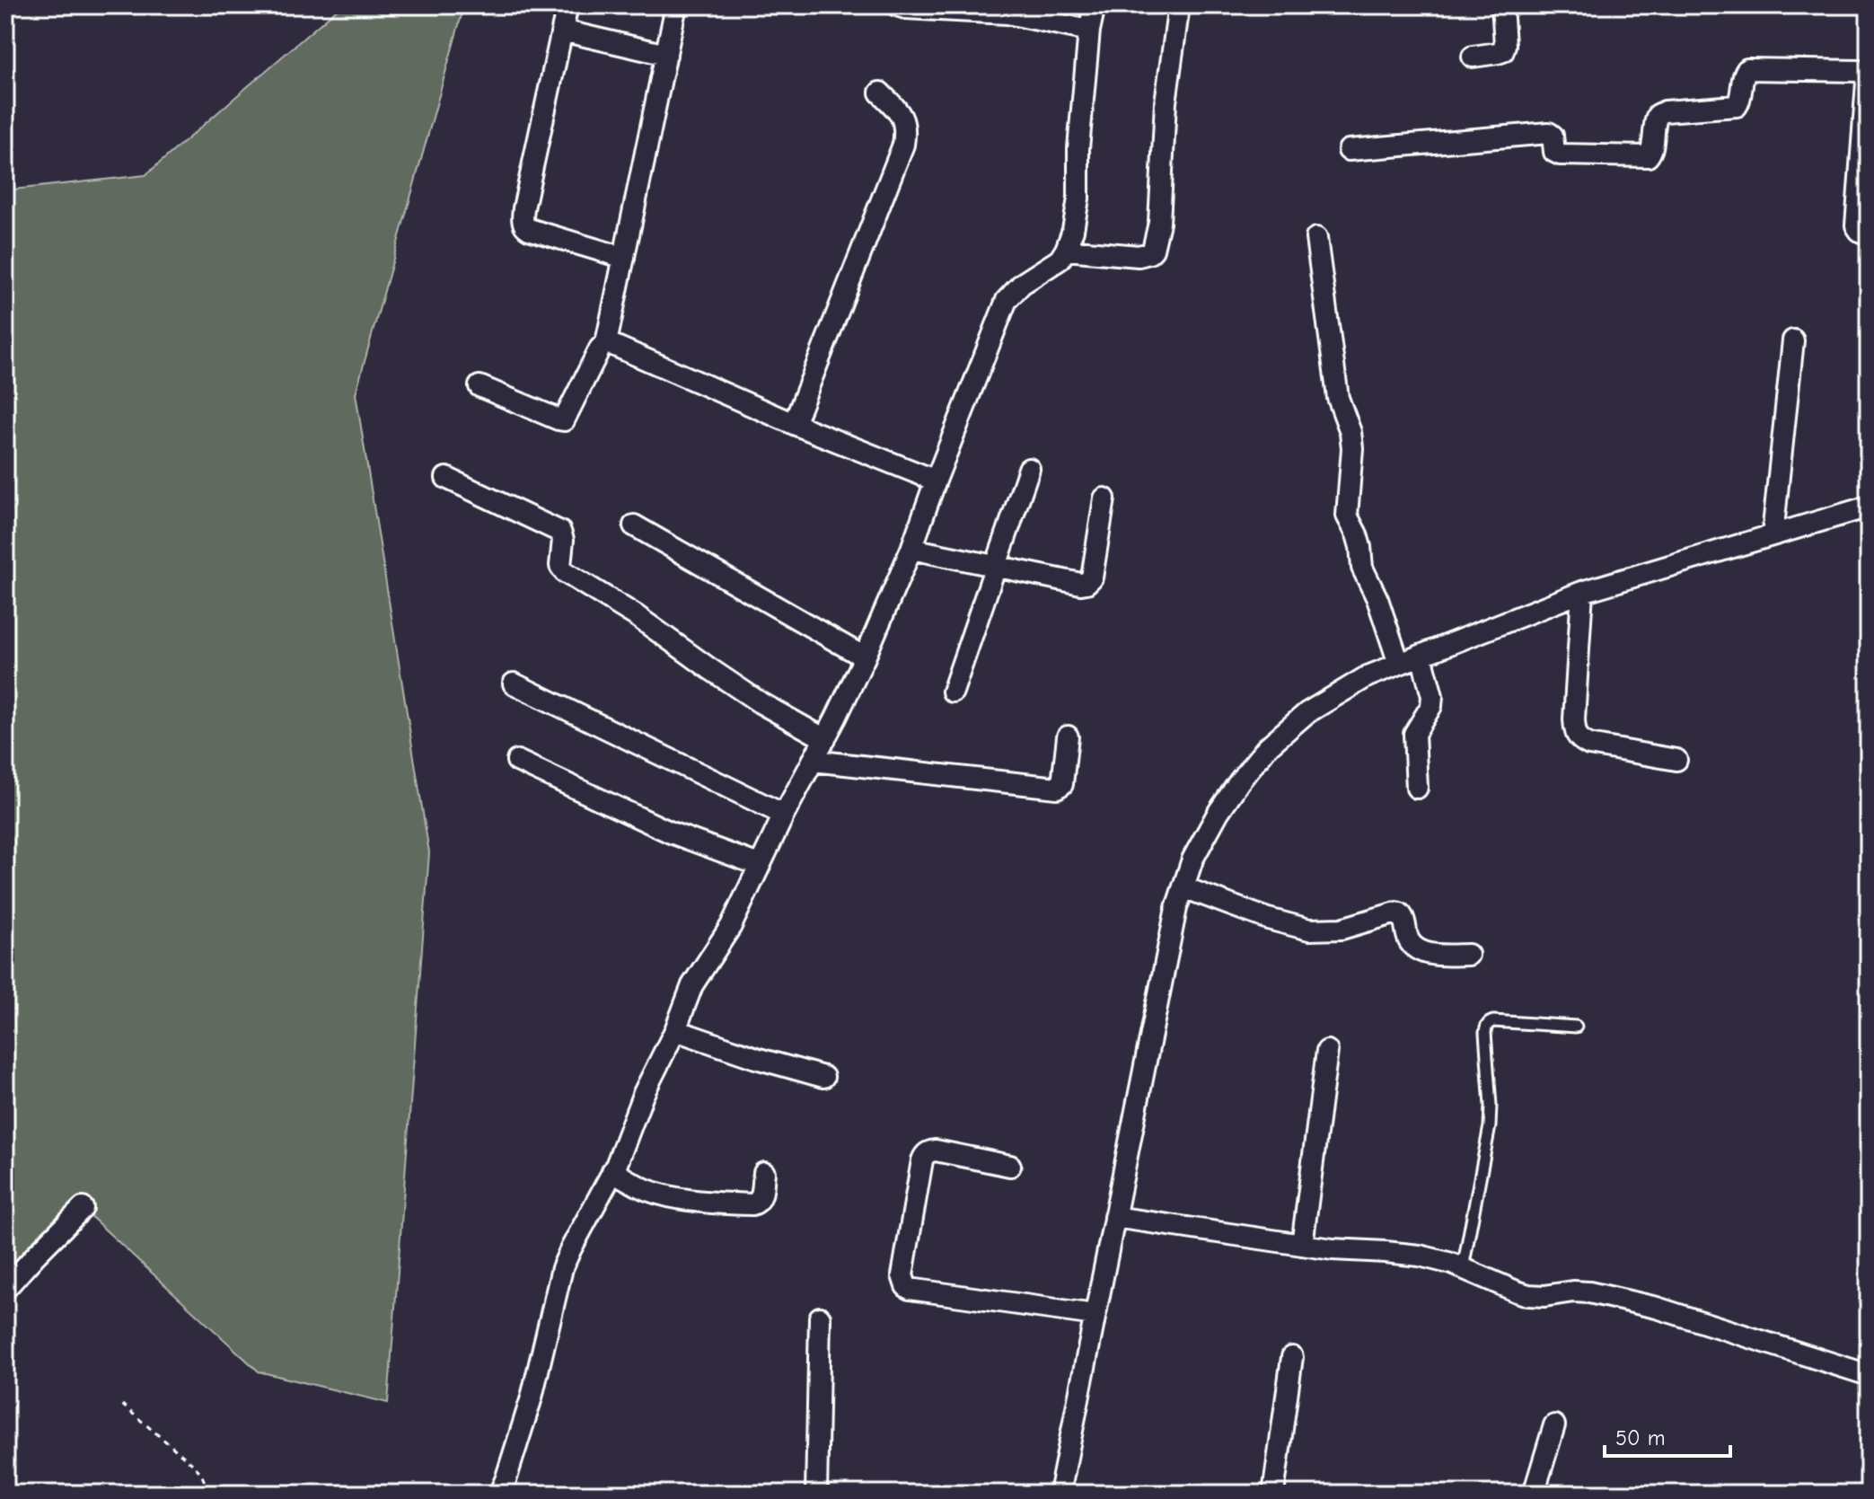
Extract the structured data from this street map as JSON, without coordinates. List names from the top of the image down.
{
  "scale_bar": "50 m"
}
